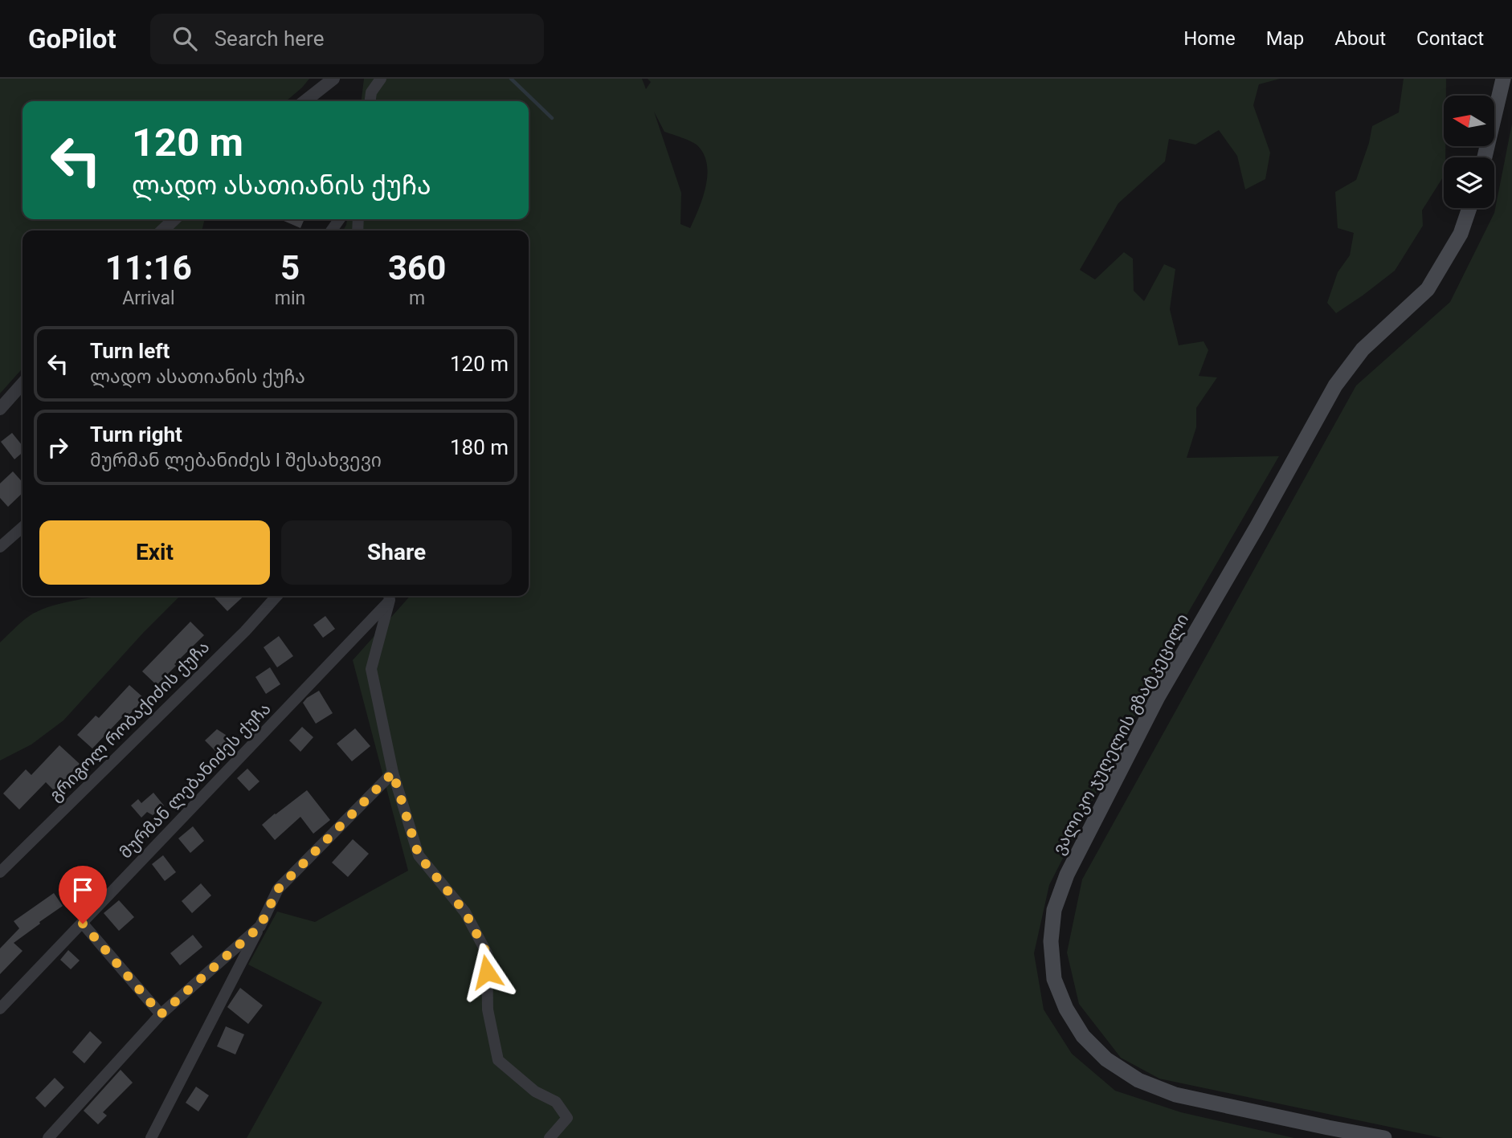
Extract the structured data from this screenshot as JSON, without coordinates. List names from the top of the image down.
{
  "streets": {
    "main road": ["ვალიკო ჯუღელის გზატკეცილი"],
    "street": ["გრიგოლ რობაქიძის ქუჩა", "მურმან ლებანიძეს ქუჩა"]
  },
  "north": "left",
  "page": {
    "header": "GoPilot",
    "search": "Search here",
    "nav": [
      "Home",
      "Map",
      "About",
      "Contact"
    ],
    "turn": ["120 m", "ლადო ასათიანის ქუჩა"],
    "eta": [
      "11:16",
      "Arrival",
      "5",
      "min",
      "360",
      "m"
    ],
    "list": [
      {
        "name": "Turn left",
        "note": "ლადო ასათიანის ქუჩა",
        "value": "120 m"
      },
      {
        "name": "Turn right",
        "note": "მურმან ლებანიძეს I შესახვევი",
        "value": "180 m"
      }
    ],
    "buttons": ["Exit", "Share"]
  }
}
